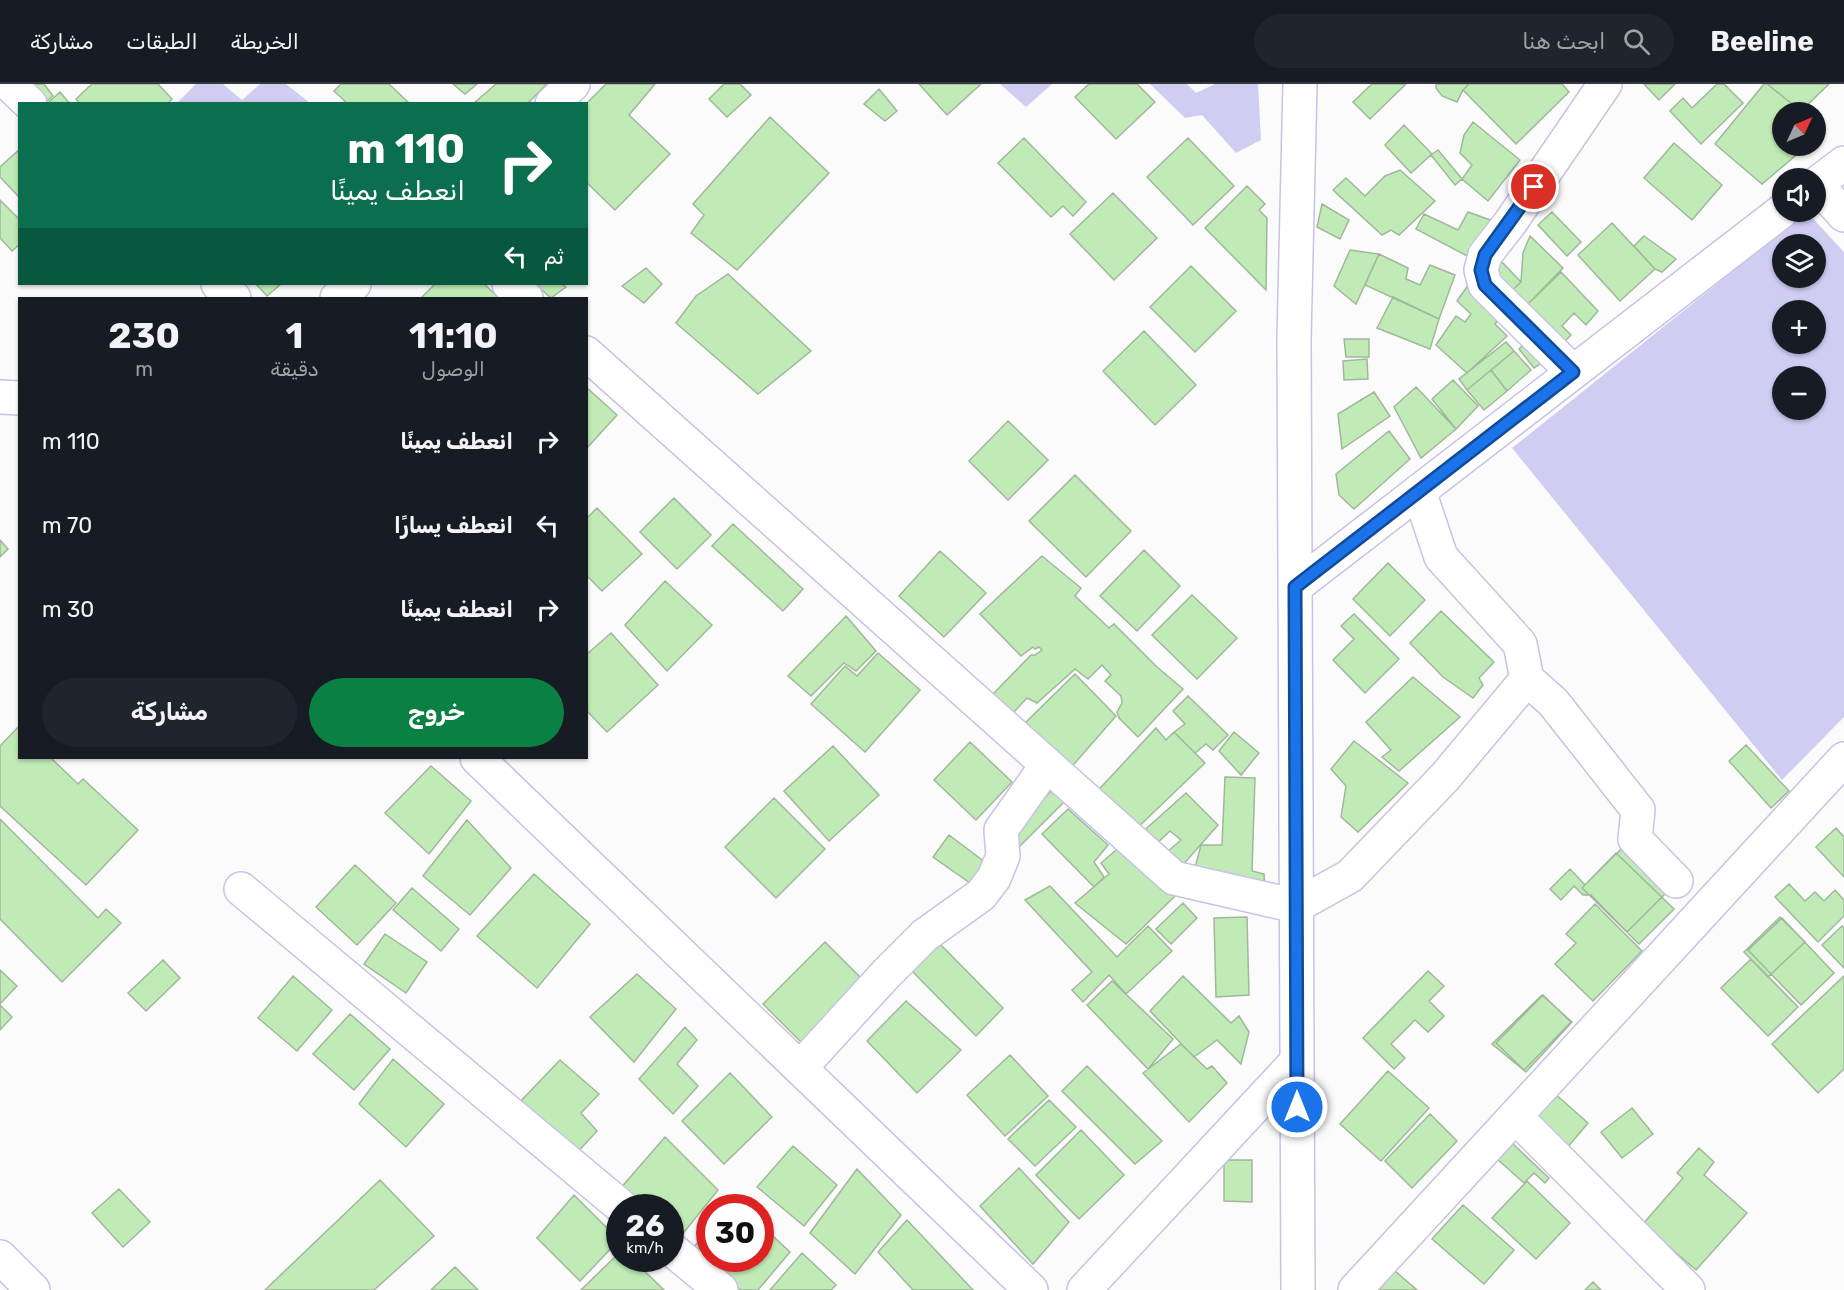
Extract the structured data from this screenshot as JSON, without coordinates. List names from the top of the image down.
{
  "north": "top right",
  "page": {
    "header": "Beeline",
    "search": "ابحث هنا",
    "nav": ["الخريطة", "الطبقات", "مشاركة"],
    "map_buttons": ["+", "−"],
    "turn": ["110 m", "انعطف يمينًا"],
    "then": "ثم",
    "eta": [
      "11:10",
      "الوصول",
      "1",
      "دقيقة",
      "230",
      "m"
    ],
    "list": [
      {
        "name": "انعطف يمينًا",
        "value": "110 m"
      },
      {
        "name": "انعطف يسارًا",
        "value": "70 m"
      },
      {
        "name": "انعطف يمينًا",
        "value": "30 m"
      }
    ],
    "buttons": ["خروج", "مشاركة"],
    "speed": "26 km/h",
    "limit": "30"
  }
}
